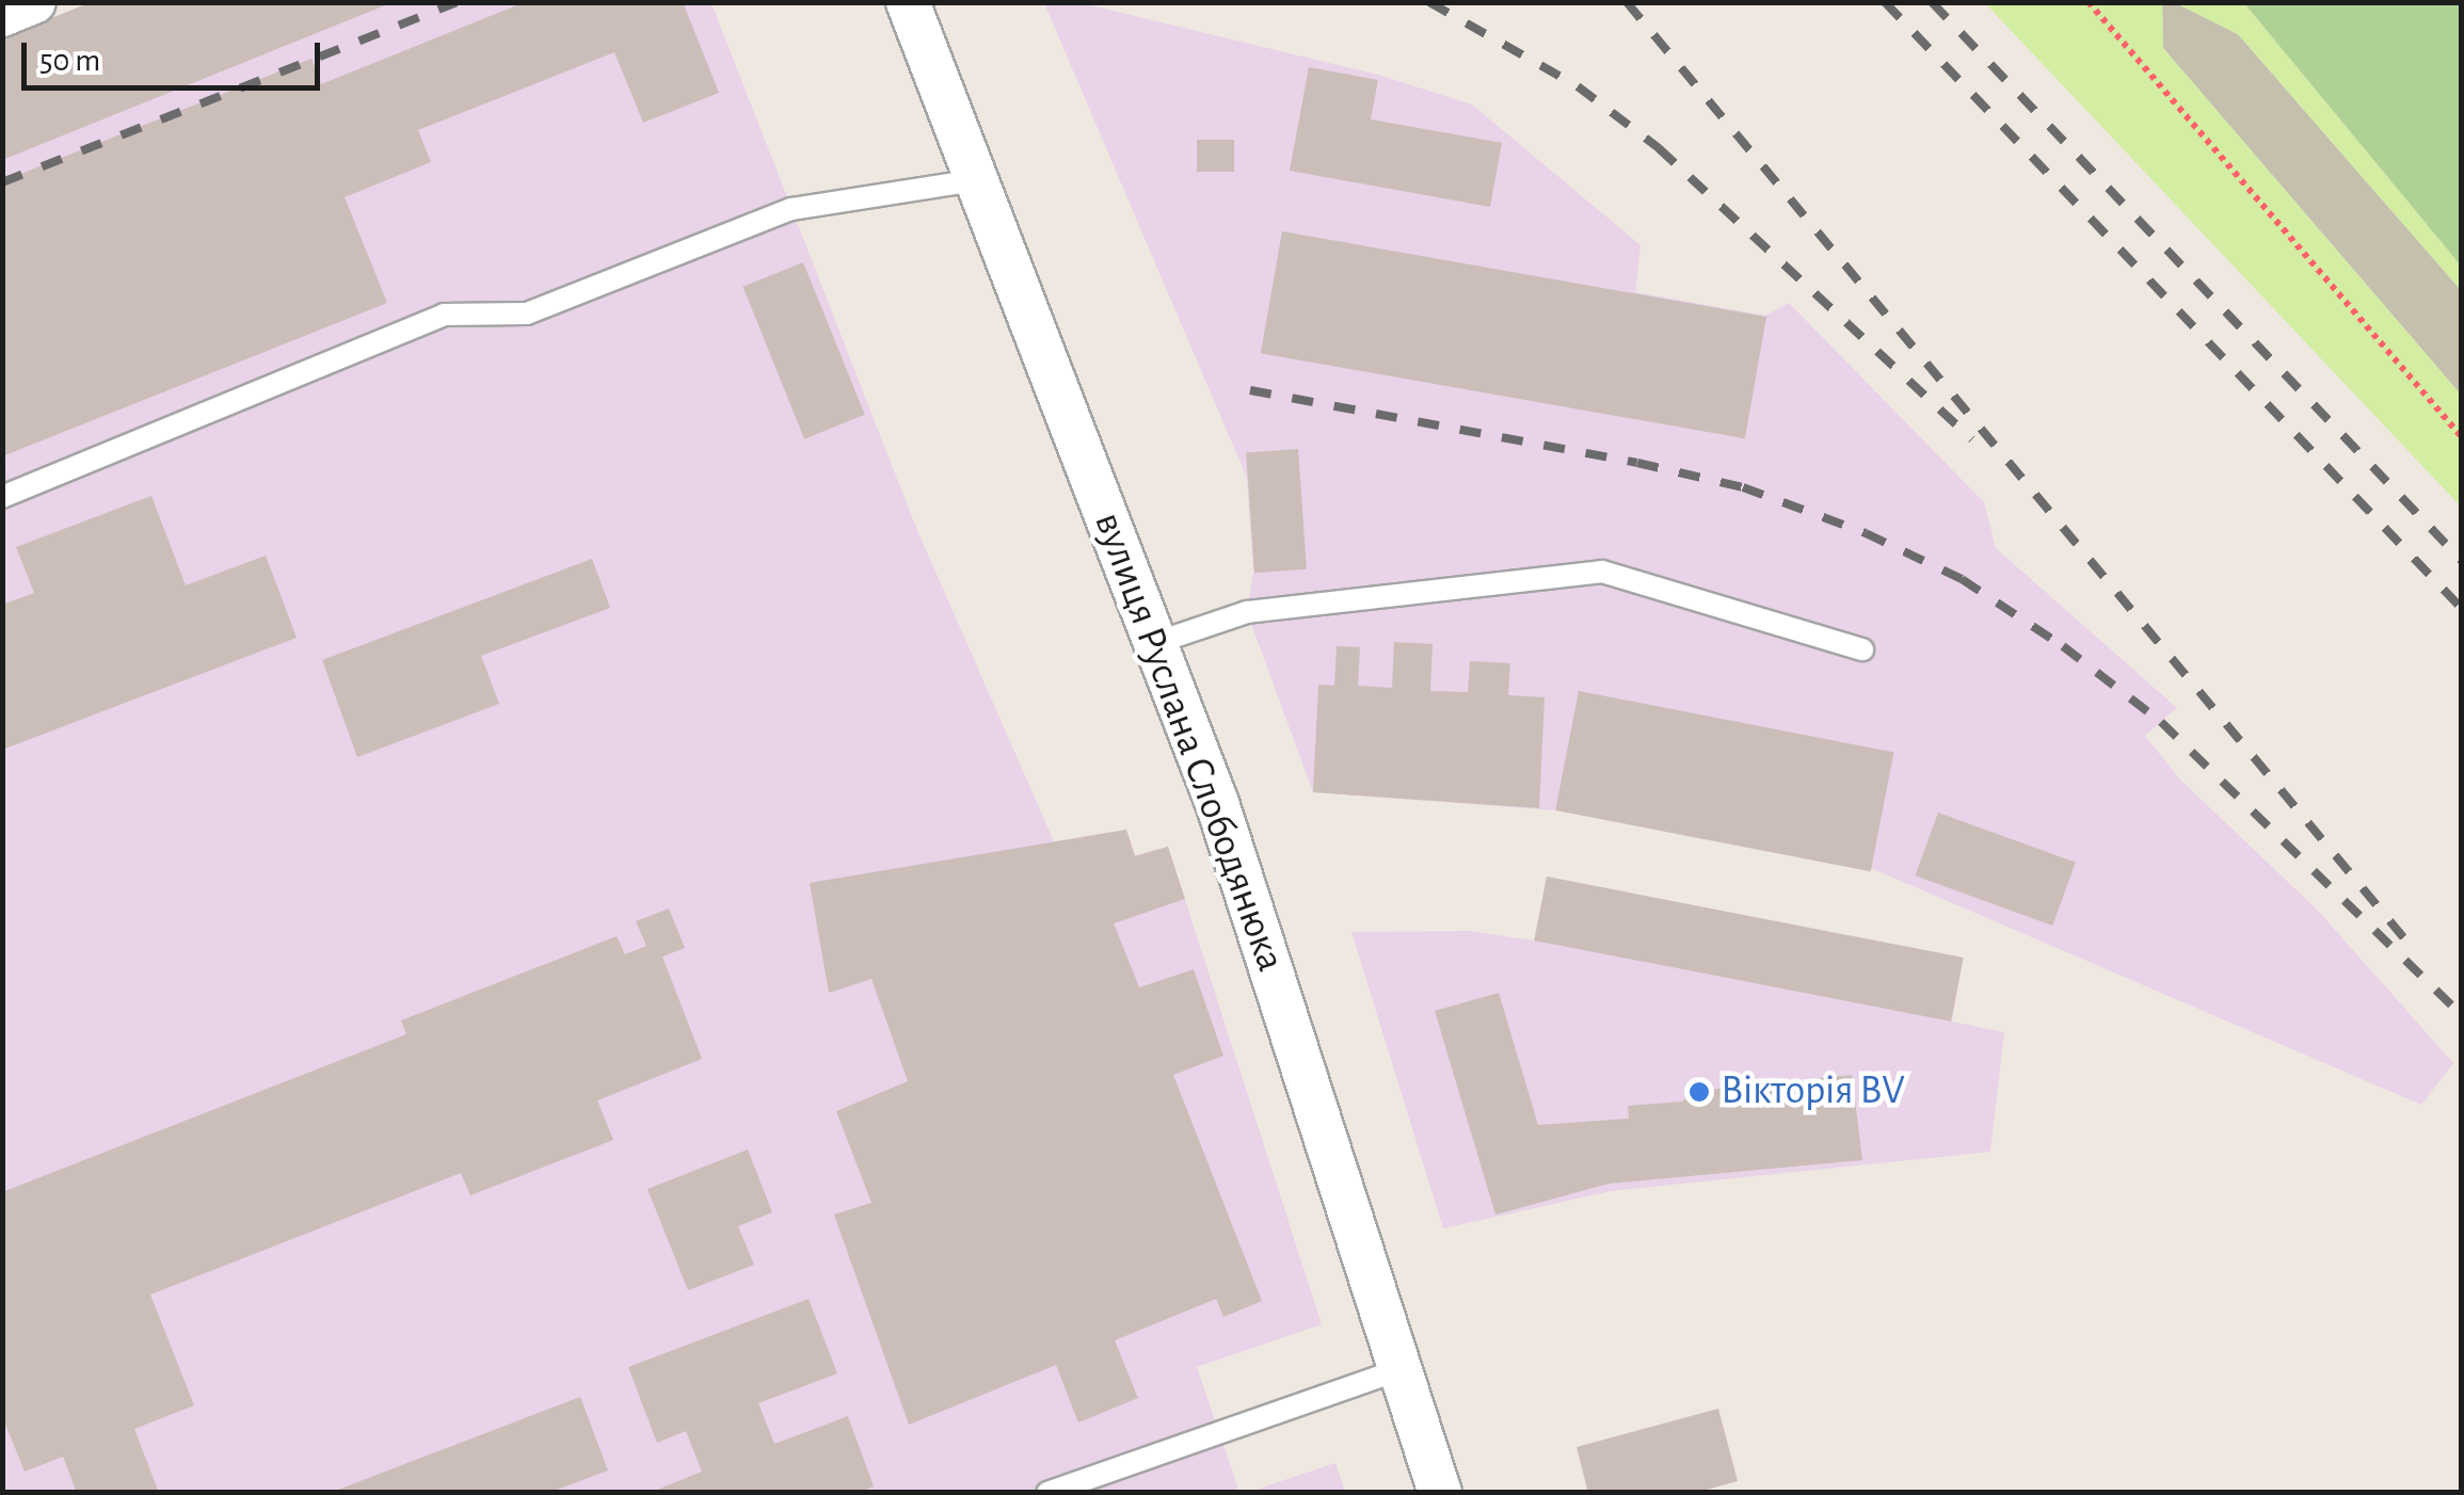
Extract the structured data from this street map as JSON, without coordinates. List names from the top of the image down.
{
  "streets": {
    "street": ["вулиця Руслана Слободянюка"]
  },
  "places": ["Вікторія BV"],
  "scale_bar": "50 m"
}
